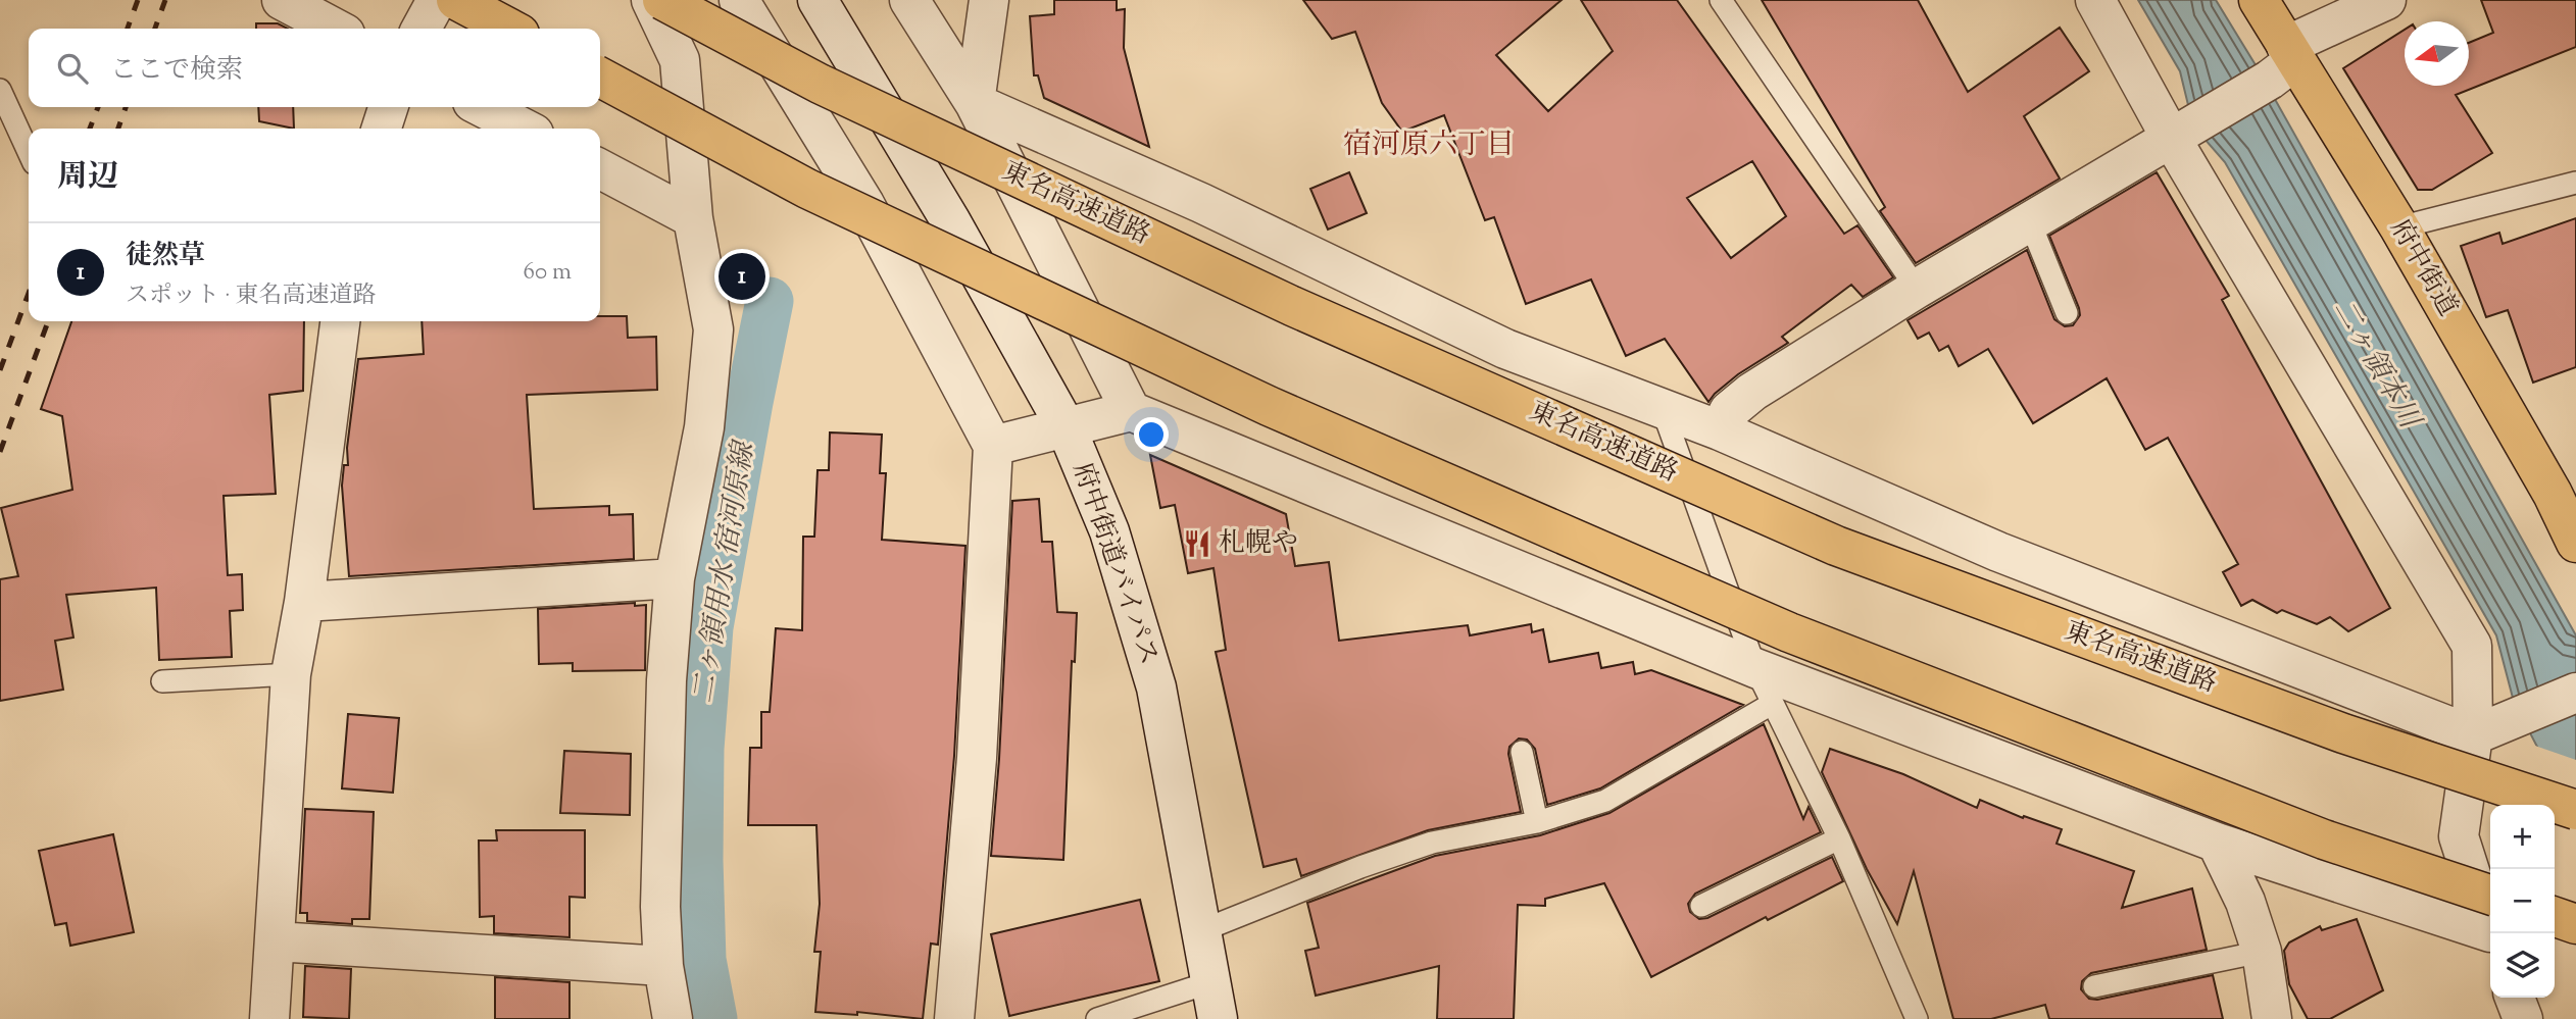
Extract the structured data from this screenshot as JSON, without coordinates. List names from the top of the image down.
{
  "streets": {
    "main road": ["東名高速道路", "府中街道"],
    "street": ["府中街道バイパス"]
  },
  "districts": ["宿河原六丁目"],
  "water": ["二ヶ領本川", "二ヶ領用水 宿河原線"],
  "places": {
    "restaurant": ["札幌や"]
  },
  "north": "left",
  "page": {
    "search": "ここで検索",
    "heading": "周辺",
    "list": [
      {
        "mark": "1",
        "name": "徒然草",
        "note": "スポット · 東名高速道路",
        "value": "60 m"
      }
    ],
    "pins": "1",
    "map_buttons": ["+", "−"]
  }
}
